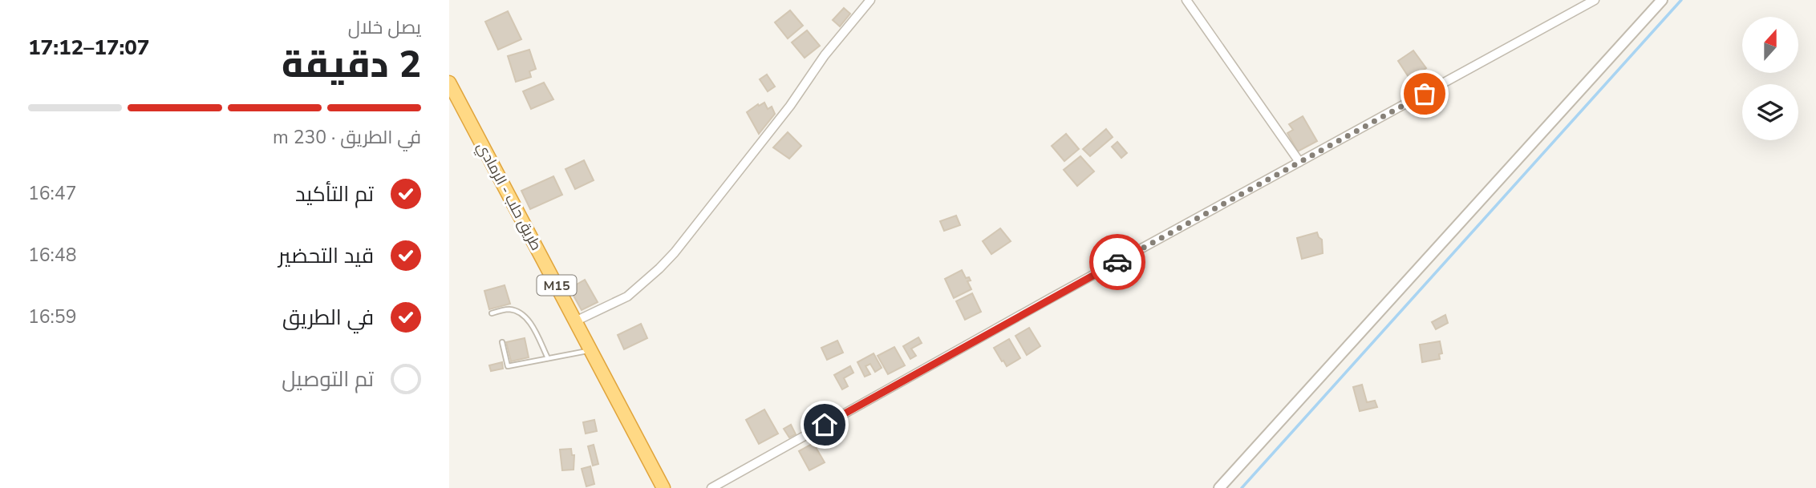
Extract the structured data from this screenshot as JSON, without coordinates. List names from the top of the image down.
{
  "streets": {
    "highway": ["طريق حلب - الرمادي", "M15"]
  },
  "north": "top",
  "page": {
    "heading": ["2 دقيقة", "يصل خلال", "17:07–17:12"],
    "bar": "في الطريق · 230 m",
    "list": [
      ["تم التأكيد", "16:47"],
      ["قيد التحضير", "16:48"],
      ["في الطريق", "16:59"],
      "تم التوصيل"
    ]
  }
}
